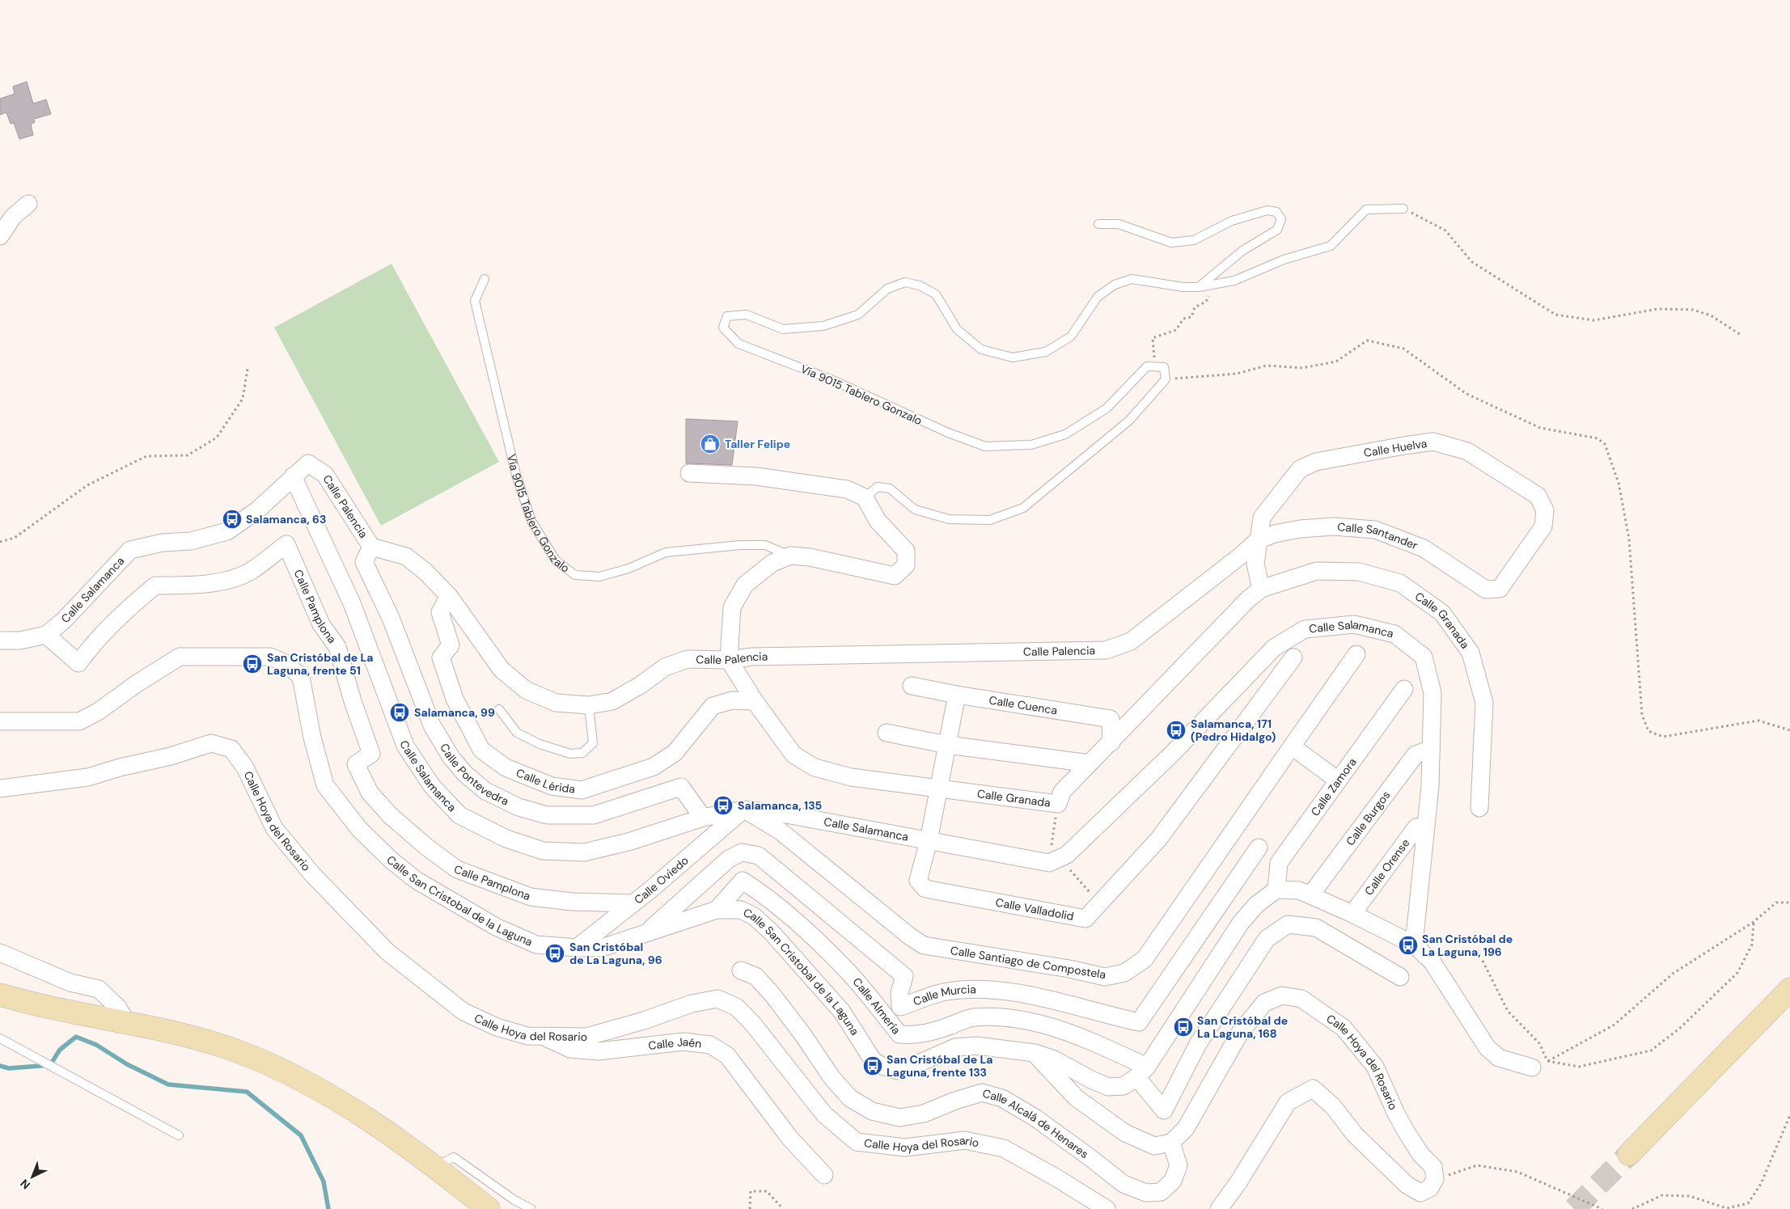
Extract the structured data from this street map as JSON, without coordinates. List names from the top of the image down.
{
  "streets": {
    "street": [
      "Vía 9015 Tablero Gonzalo",
      "Calle Huelva",
      "Calle Palencia",
      "Calle Santander",
      "Calle Salamanca",
      "Calle Pamplona",
      "Calle Granada",
      "Calle Cuenca",
      "Calle Pontevedra",
      "Calle Lérida",
      "Calle Zamora",
      "Calle Burgos",
      "Calle Hoya del Rosario",
      "Calle Orense",
      "Calle Oviedo",
      "Calle San Cristobal de la Laguna",
      "Calle Valladolid",
      "Calle Santiago de Compostela",
      "Calle Murcia",
      "Calle Almería",
      "Calle Jaén",
      "Calle Alcalá de Henares"
    ]
  },
  "crossings": [
    ["Vía 9015 Tablero Gonzalo", "Calle Palencia"],
    ["Vía 9015 Tablero Gonzalo", "Calle Granada"],
    ["Calle Huelva", "Calle Palencia"],
    ["Calle Huelva", "Calle Santander"],
    ["Calle Palencia", "Calle Santander"],
    ["Calle Palencia", "Calle Salamanca"],
    ["Calle Palencia", "Calle Granada"],
    ["Calle Palencia", "Calle Pontevedra"],
    ["Calle Palencia", "Calle Lérida"],
    ["Calle Salamanca", "Calle Pamplona"],
    ["Calle Salamanca", "Calle Pontevedra"],
    ["Calle Salamanca", "Calle Burgos"],
    ["Calle Salamanca", "Calle Orense"],
    ["Calle Salamanca", "Calle Oviedo"],
    ["Calle Salamanca", "Calle Valladolid"],
    ["Calle Salamanca", "Calle Santiago de Compostela"],
    ["Calle Pamplona", "Calle Oviedo"],
    ["Calle Granada", "Calle Cuenca"],
    ["Calle Granada", "Calle Lérida"],
    ["Calle Granada", "Calle Valladolid"],
    ["Calle Cuenca", "Calle Valladolid"],
    ["Calle Zamora", "Calle San Cristobal de la Laguna"],
    ["Calle Hoya del Rosario", "Calle Jaén"],
    ["Calle Hoya del Rosario", "Calle Alcalá de Henares"],
    ["Calle Oviedo", "Calle San Cristobal de la Laguna"],
    ["Calle Oviedo", "Calle Santiago de Compostela"],
    ["Calle San Cristobal de la Laguna", "Calle Murcia"],
    ["Calle San Cristobal de la Laguna", "Calle Almería"]
  ],
  "places": {
    "shop": ["Taller Felipe"],
    "bus stop": [
      "Salamanca, 63",
      "San Cristóbal de La Laguna, frente 51",
      "Salamanca, 99",
      "Salamanca, 171 (Pedro Hidalgo)",
      "Salamanca, 135",
      "San Cristóbal de La Laguna, 196",
      "San Cristóbal de La Laguna, 96",
      "San Cristóbal de La Laguna, 168",
      "San Cristóbal de La Laguna, frente 133"
    ]
  },
  "north": "bottom left"
}
